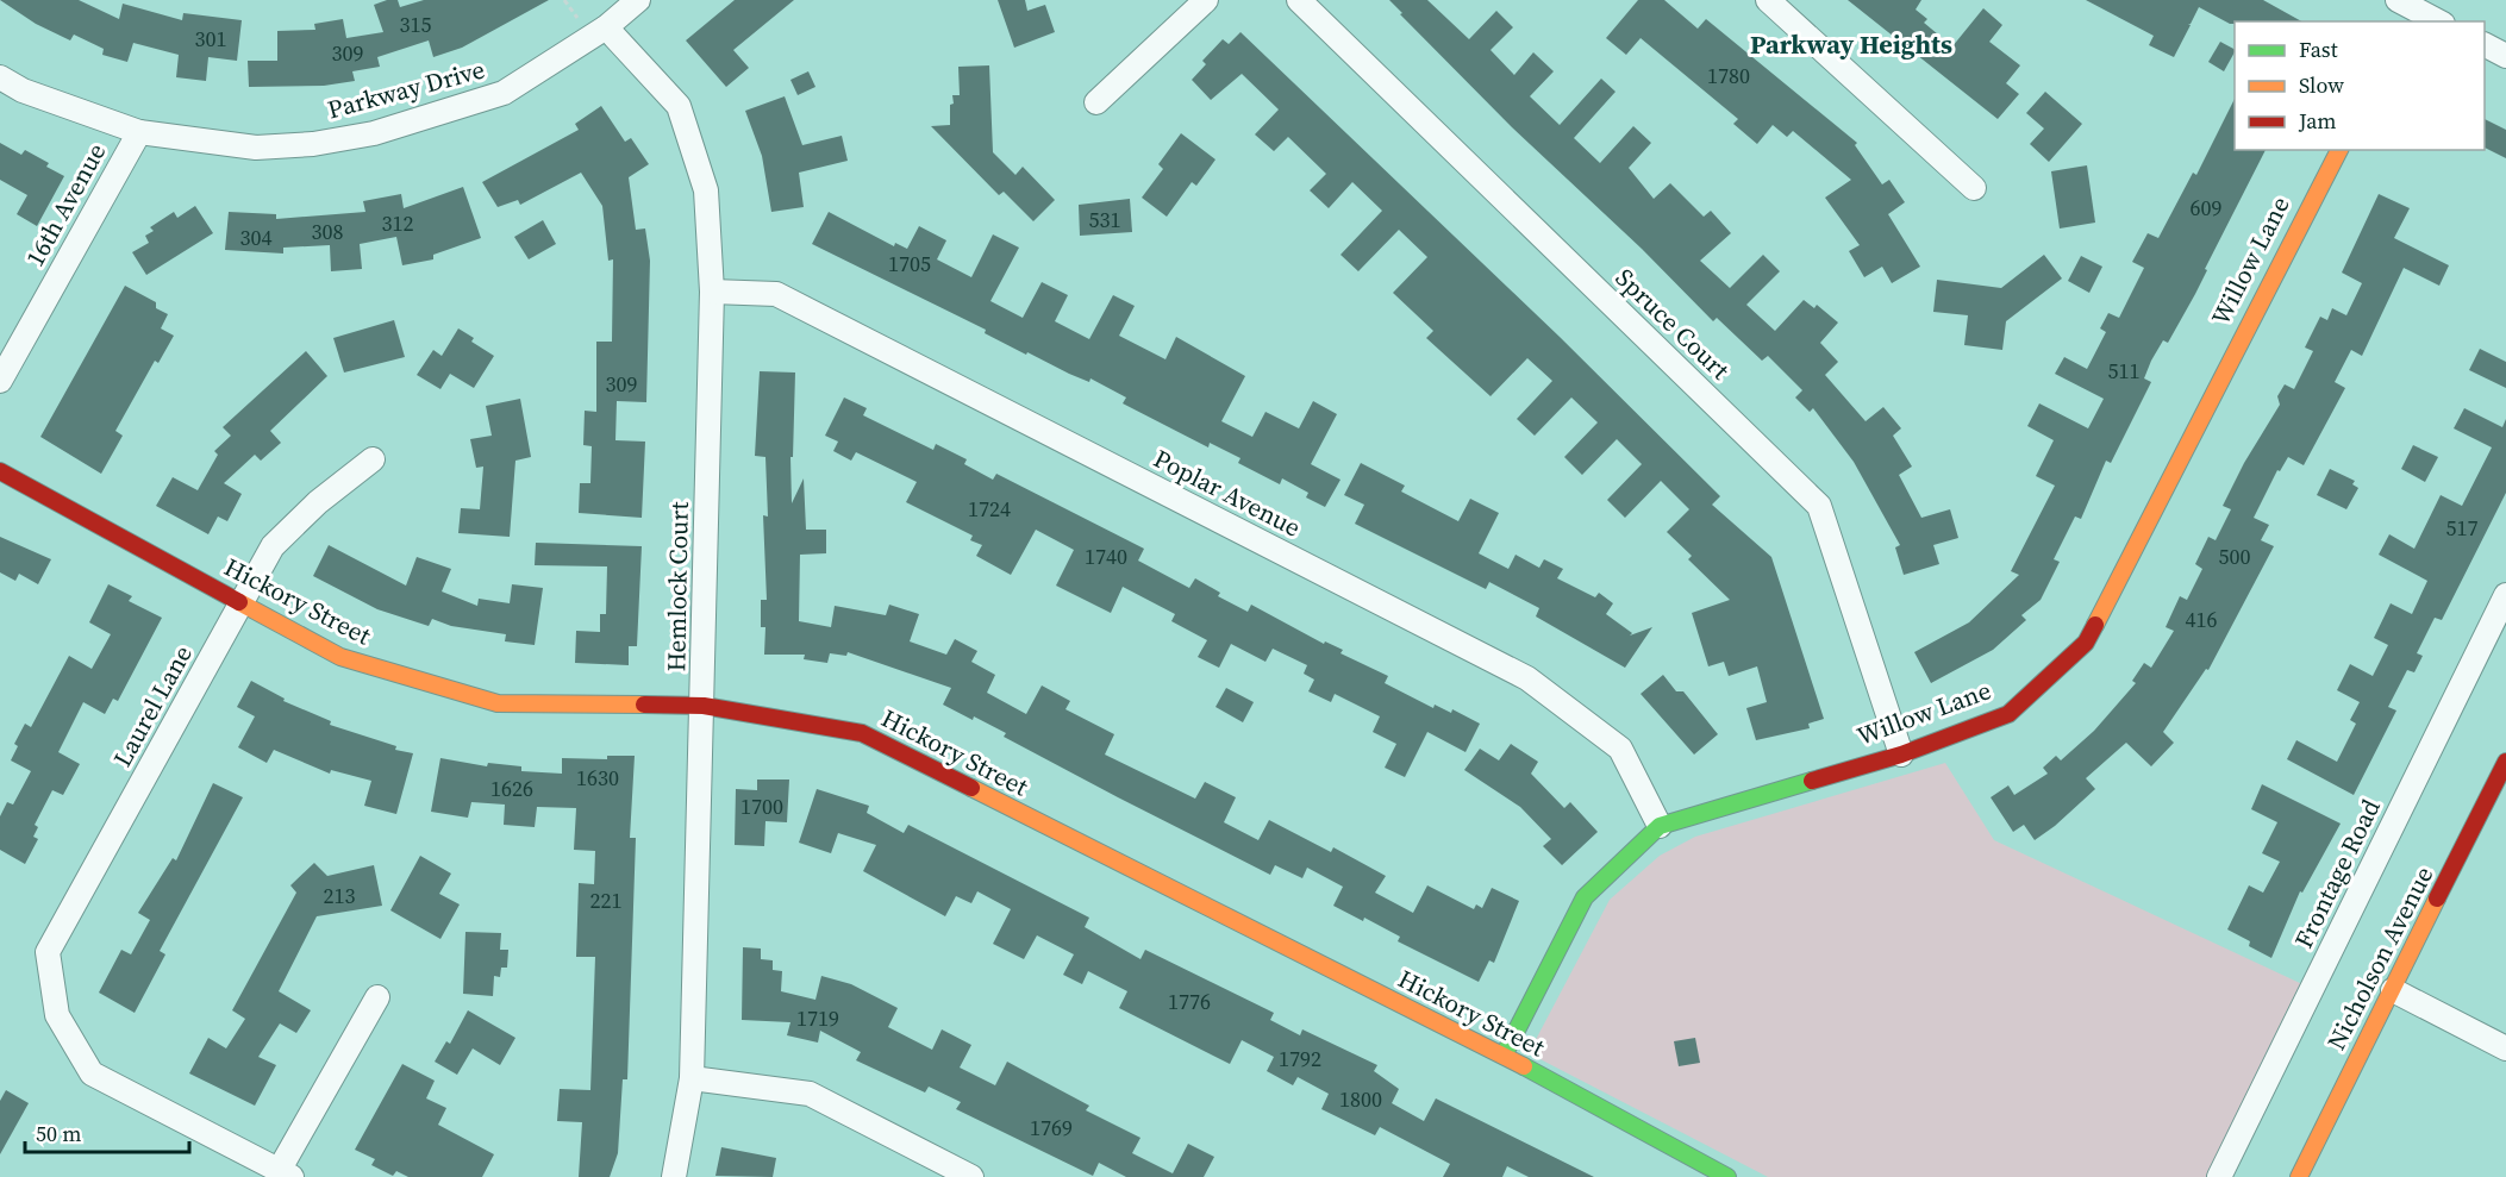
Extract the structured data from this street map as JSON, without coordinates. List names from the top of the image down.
{
  "streets": {
    "street": [
      "Parkway Drive",
      "16th Avenue",
      "Willow Lane",
      "Spruce Court",
      "Poplar Avenue",
      "Hemlock Court",
      "Hickory Street",
      "Laurel Lane",
      "Frontage Road",
      "Nicholson Avenue"
    ]
  },
  "crossings": [
    ["Parkway Drive", "16th Avenue"],
    ["Parkway Drive", "Hemlock Court"],
    ["Willow Lane", "Spruce Court"],
    ["Willow Lane", "Poplar Avenue"],
    ["Willow Lane", "Hickory Street"],
    ["Poplar Avenue", "Hemlock Court"],
    ["Hemlock Court", "Hickory Street"],
    ["Hickory Street", "Laurel Lane"]
  ],
  "districts": ["Parkway Heights"],
  "house_numbers": [
    "315",
    "301",
    "309",
    "1780",
    "609",
    "531",
    "312",
    "308",
    "304",
    "1705",
    "511",
    "309",
    "1724",
    "517",
    "1740",
    "500",
    "416",
    "1630",
    "1626",
    "1700",
    "213",
    "221",
    "1776",
    "1719",
    "1792",
    "1800",
    "1769"
  ],
  "legend": ["Fast", "Slow", "Jam"],
  "scale_bar": "50 m"
}
